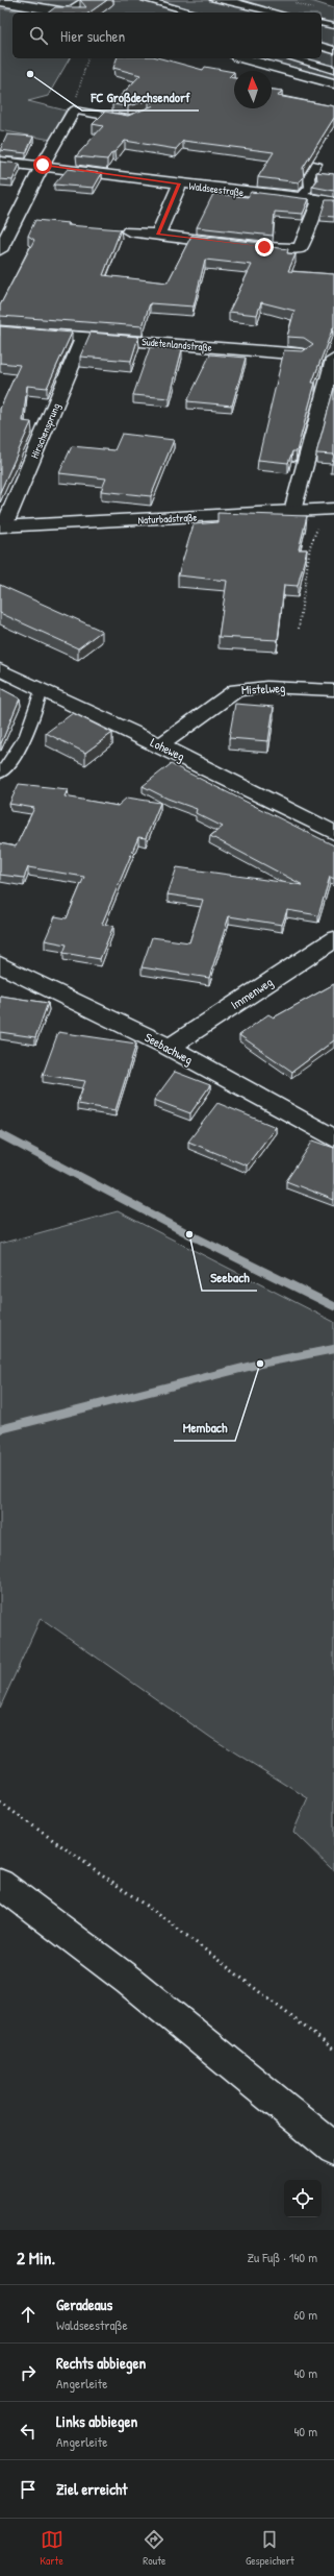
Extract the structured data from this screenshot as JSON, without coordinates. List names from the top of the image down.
{
  "streets": {
    "street": [
      "Waldseestraße",
      "Sudetenlandstraße",
      "Hirschensprung",
      "Naturbadstraße",
      "Mistelweg",
      "Loheweg",
      "Immenweg",
      "Seebachweg"
    ]
  },
  "crossings": [
    ["Sudetenlandstraße", "Hirschensprung"],
    ["Hirschensprung", "Naturbadstraße"],
    ["Mistelweg", "Loheweg"],
    ["Immenweg", "Seebachweg"]
  ],
  "places": ["FC Großdechsendorf", "Seebach", "Membach"],
  "north": "top",
  "page": {
    "search": "Hier suchen",
    "heading": ["2 Min.", "Zu Fuß · 140 m"],
    "list": [
      ["Geradeaus", "Waldseestraße", "60 m"],
      ["Rechts abbiegen", "Angerleite", "40 m"],
      ["Links abbiegen", "Angerleite", "40 m"],
      "Ziel erreicht"
    ],
    "nav": ["Karte", "Route", "Gespeichert"]
  }
}
